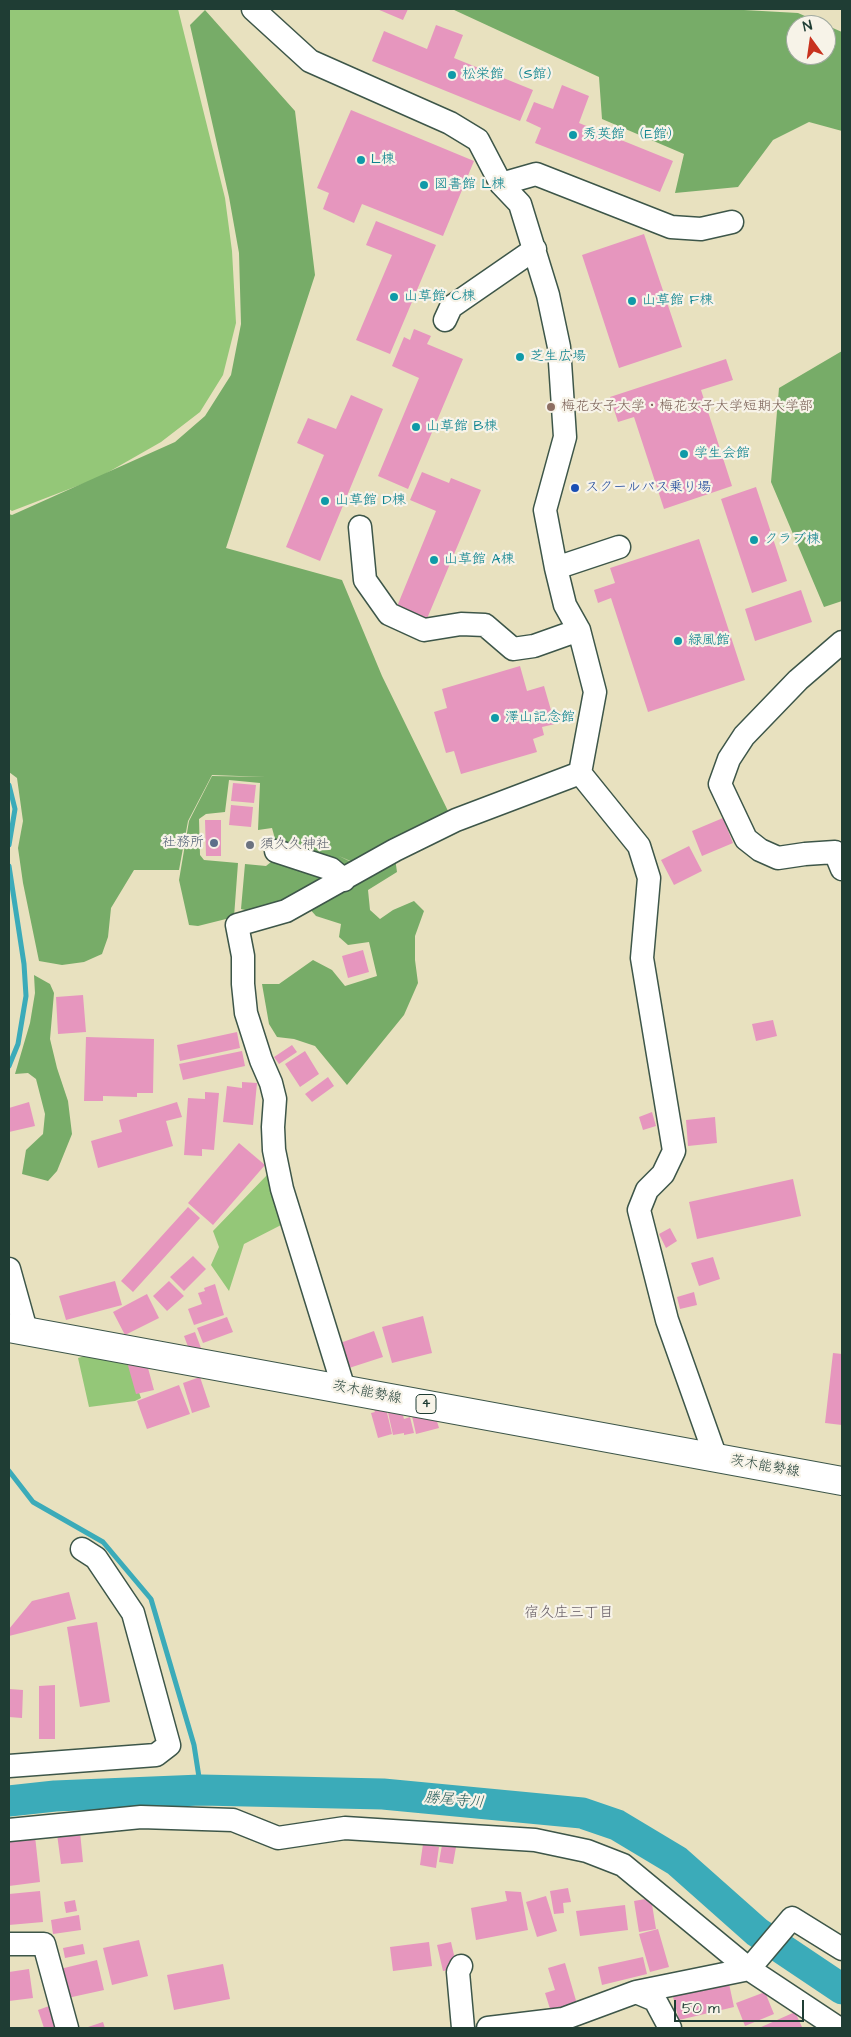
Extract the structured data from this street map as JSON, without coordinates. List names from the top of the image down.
{
  "streets": {
    "main road": ["茨木能勢線", "4"]
  },
  "districts": ["宿久庄三丁目"],
  "water": ["勝尾寺川"],
  "places": [
    "松栄館 （S館）",
    "秀英館 （E館）",
    "L棟",
    "図書館 L棟",
    "山草館 C棟",
    "山草館 F棟",
    "芝生広場",
    "梅花女子大学・梅花女子大学短期大学部",
    "山草館 B棟",
    "学生会館",
    "スクールバス乗り場",
    "山草館 D棟",
    "クラブ棟",
    "山草館 A棟",
    "緑風館",
    "澤山記念館",
    "社務所",
    "須久久神社"
  ],
  "scale_bar": "50 m",
  "north": "top"
}
